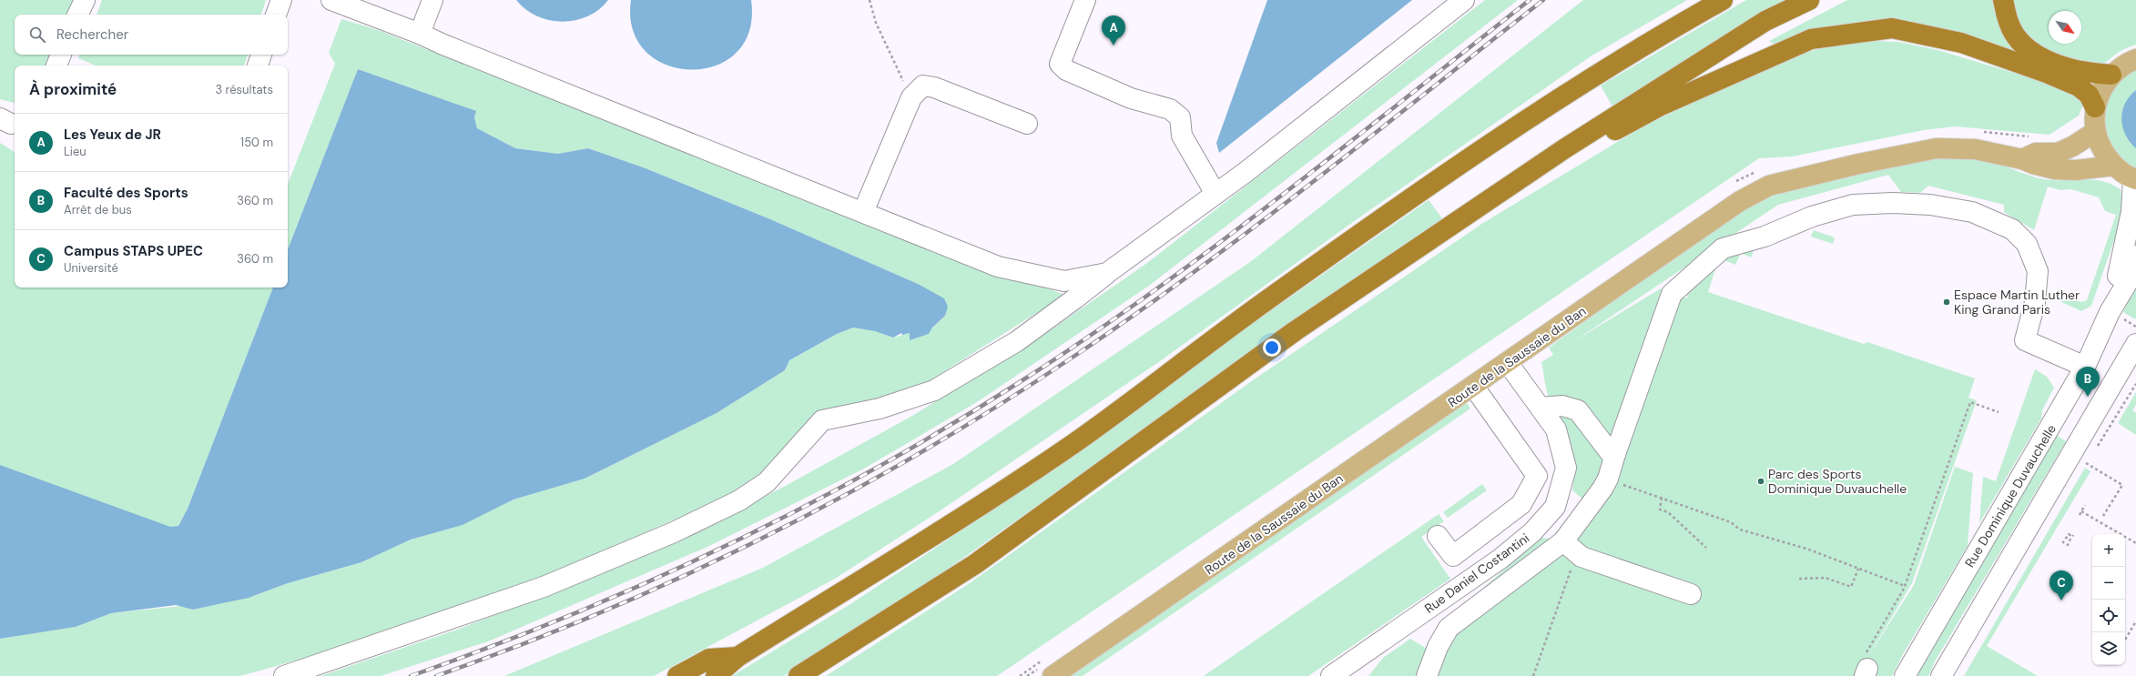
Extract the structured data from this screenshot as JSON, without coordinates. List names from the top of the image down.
{
  "streets": {
    "main road": ["Route de la Saussaie du Ban"],
    "street": ["Rue Dominique Duvauchelle", "Rue Daniel Costantini"]
  },
  "crossings": [
    ["Route de la Saussaie du Ban", "Rue Daniel Costantini"]
  ],
  "places": ["Espace Martin Luther King Grand Paris", "Parc des Sports Dominique Duvauchelle"],
  "north": "bottom right",
  "page": {
    "search": "Rechercher",
    "pins": ["A", "B", "C"],
    "heading": ["À proximité", "3 résultats"],
    "list": [
      {
        "mark": "A",
        "name": "Les Yeux de JR",
        "note": "Lieu",
        "value": "150 m"
      },
      {
        "mark": "B",
        "name": "Faculté des Sports",
        "note": "Arrêt de bus",
        "value": "360 m"
      },
      {
        "mark": "C",
        "name": "Campus STAPS UPEC",
        "note": "Université",
        "value": "360 m"
      }
    ],
    "map_buttons": ["+", "−"]
  }
}
